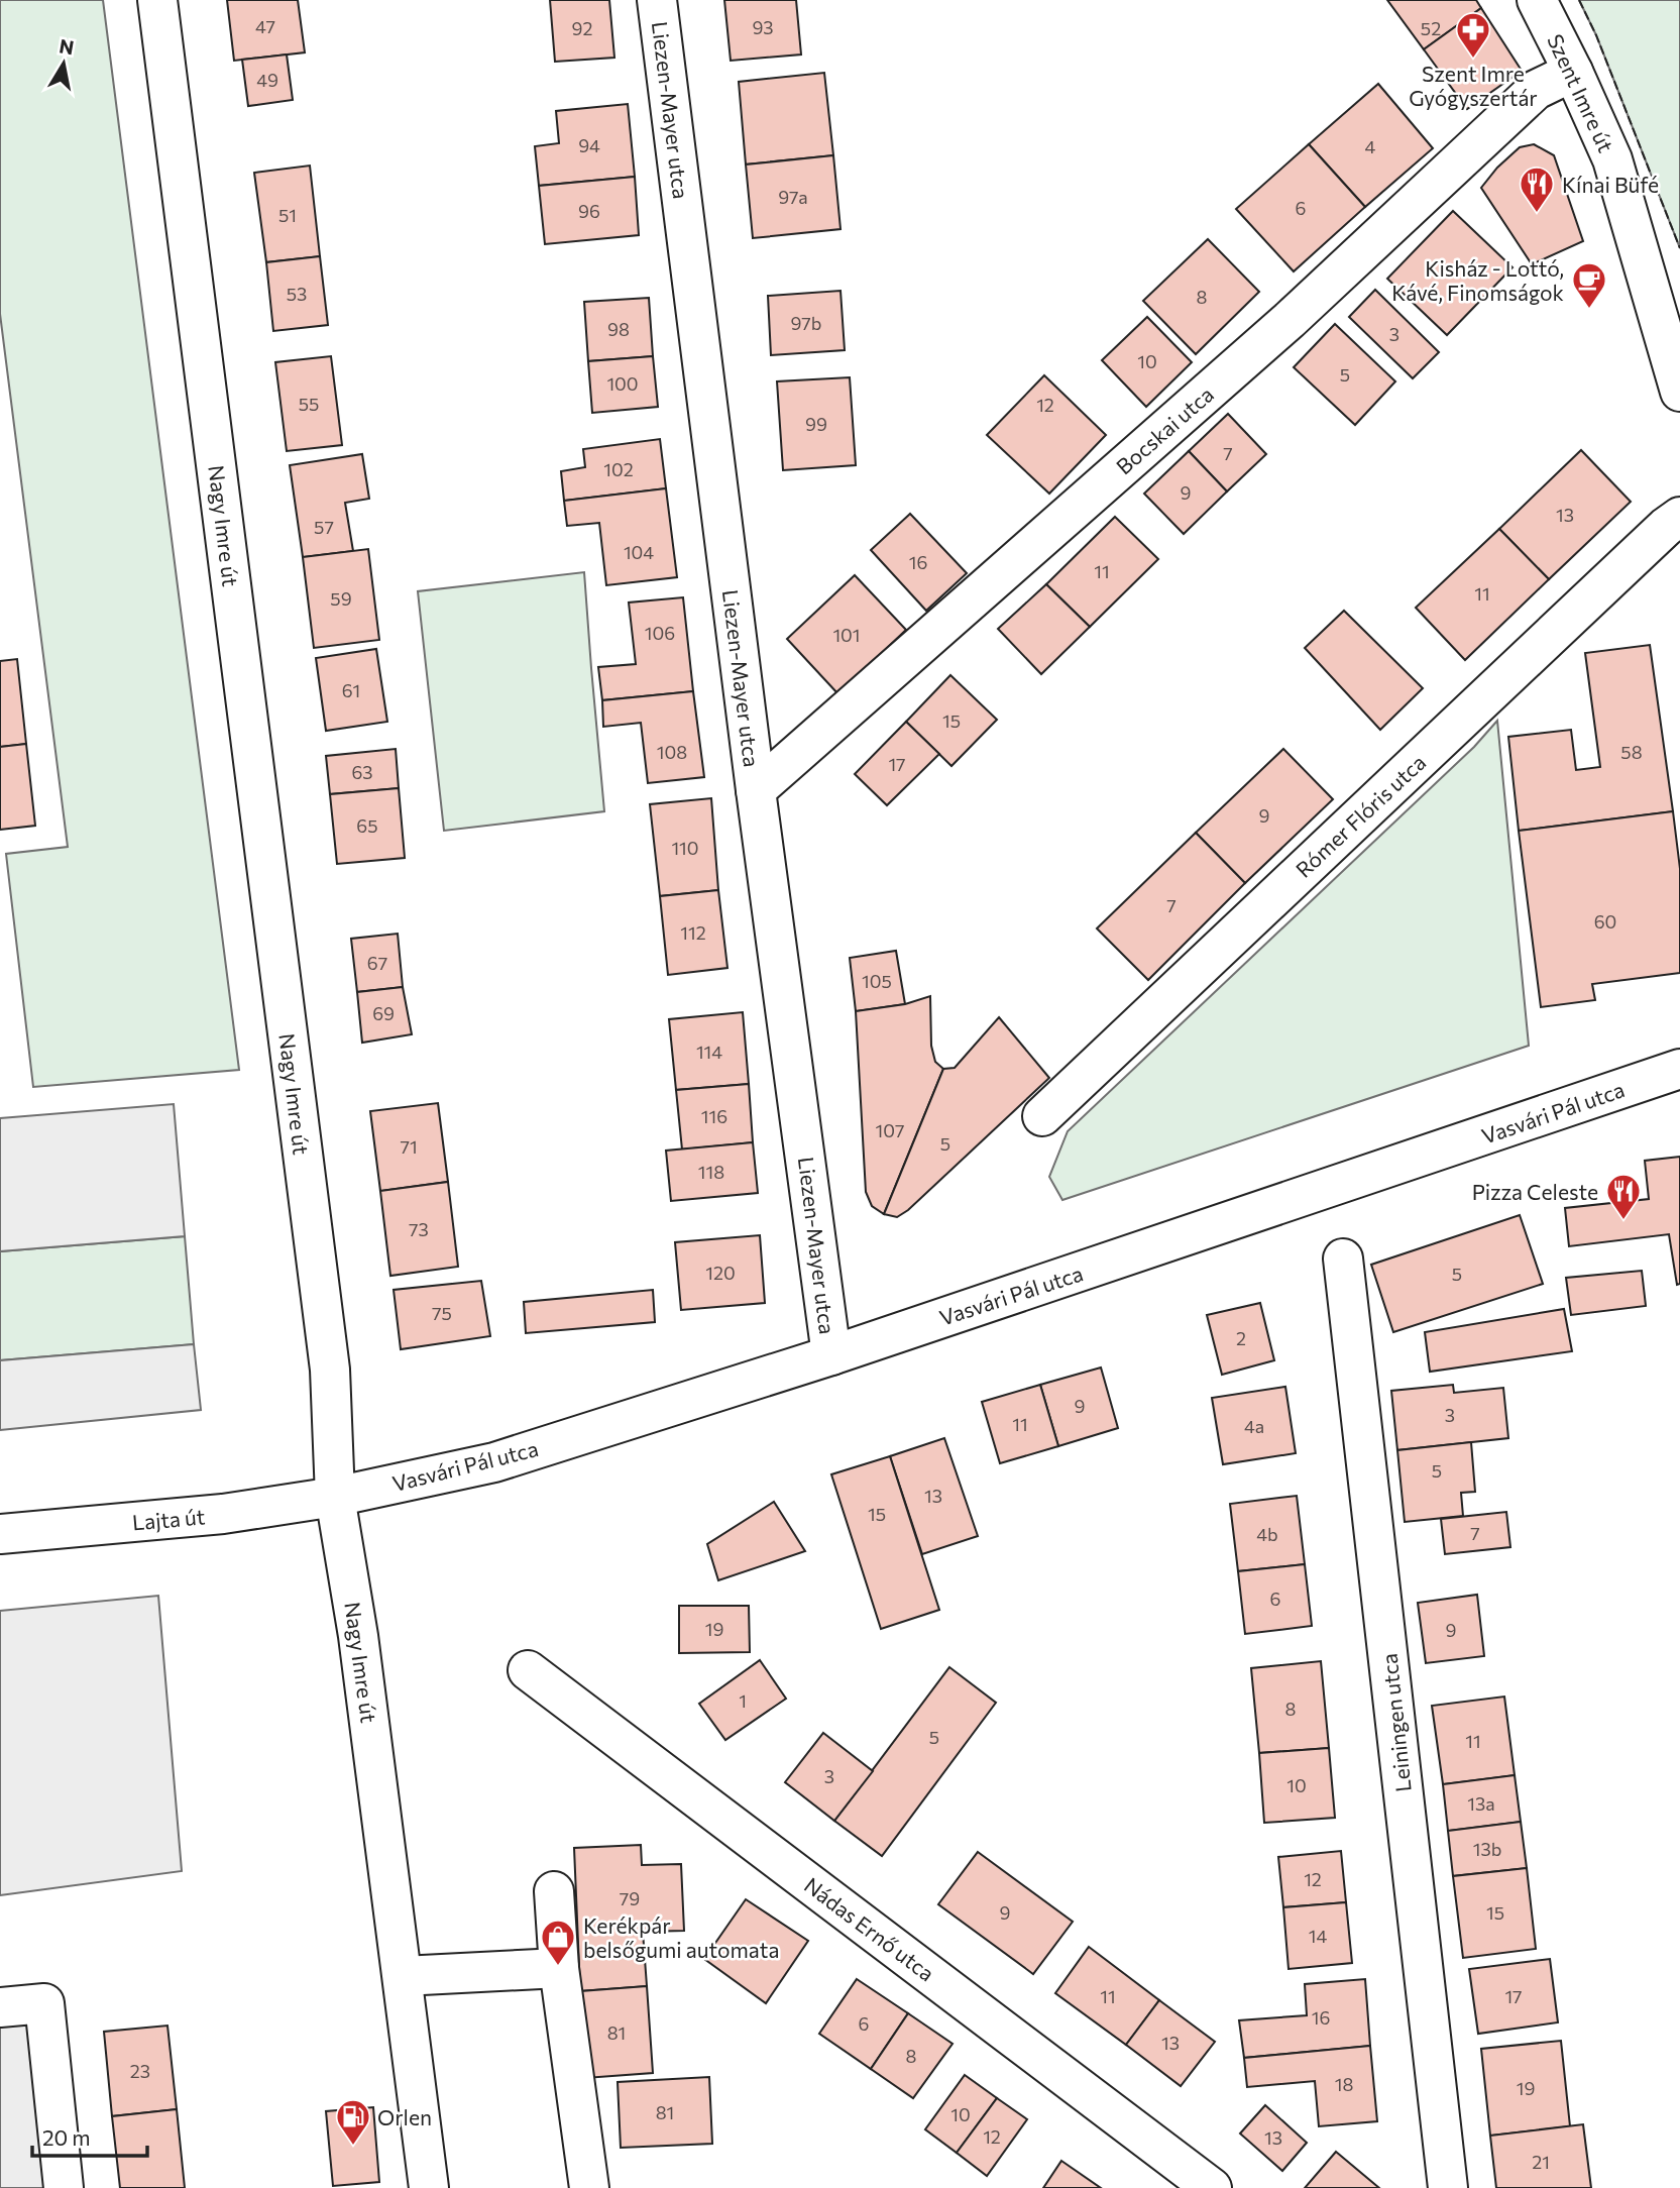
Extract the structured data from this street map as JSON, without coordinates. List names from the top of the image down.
{
  "streets": {
    "street": [
      "Szent Imre út",
      "Liezen-Mayer utca",
      "Bocskai utca",
      "Nagy Imre út",
      "Rómer Flóris utca",
      "Vasvári Pál utca",
      "Lajta út",
      "Leiningen utca",
      "Nádas Ernő utca"
    ]
  },
  "crossings": [
    ["Szent Imre út", "Bocskai utca"],
    ["Liezen-Mayer utca", "Bocskai utca"],
    ["Liezen-Mayer utca", "Vasvári Pál utca"],
    ["Nagy Imre út", "Vasvári Pál utca"],
    ["Nagy Imre út", "Lajta út"],
    ["Vasvári Pál utca", "Lajta út"]
  ],
  "places": {
    "pharmacy": ["Szent Imre Gyógyszertár"],
    "restaurant": ["Kínai Büfé", "Pizza Celeste"],
    "cafe": ["Kisház - Lottó, Kávé, Finomságok"],
    "shop": ["Kerékpár belsőgumi automata"],
    "fuel station": ["Orlen"]
  },
  "house_numbers": [
    "47",
    "93",
    "92",
    "52",
    "49",
    "94",
    "4",
    "97a",
    "6",
    "96",
    "51",
    "53",
    "8",
    "97b",
    "98",
    "3",
    "10",
    "5",
    "100",
    "55",
    "12",
    "99",
    "7",
    "102",
    "9",
    "13",
    "57",
    "104",
    "16",
    "11",
    "11",
    "59",
    "106",
    "101",
    "61",
    "15",
    "108",
    "58",
    "17",
    "63",
    "9",
    "65",
    "110",
    "7",
    "60",
    "112",
    "67",
    "105",
    "69",
    "114",
    "116",
    "107",
    "5",
    "71",
    "118",
    "73",
    "120",
    "5",
    "75",
    "2",
    "9",
    "3",
    "11",
    "4a",
    "5",
    "13",
    "15",
    "7",
    "4b",
    "6",
    "19",
    "9",
    "1",
    "8",
    "5",
    "11",
    "3",
    "10",
    "13a",
    "13b",
    "12",
    "79",
    "9",
    "15",
    "14",
    "11",
    "17",
    "16",
    "6",
    "81",
    "13",
    "8",
    "23",
    "18",
    "19",
    "81",
    "10",
    "12",
    "13",
    "21"
  ],
  "scale_bar": "20 m",
  "north": "top"
}
